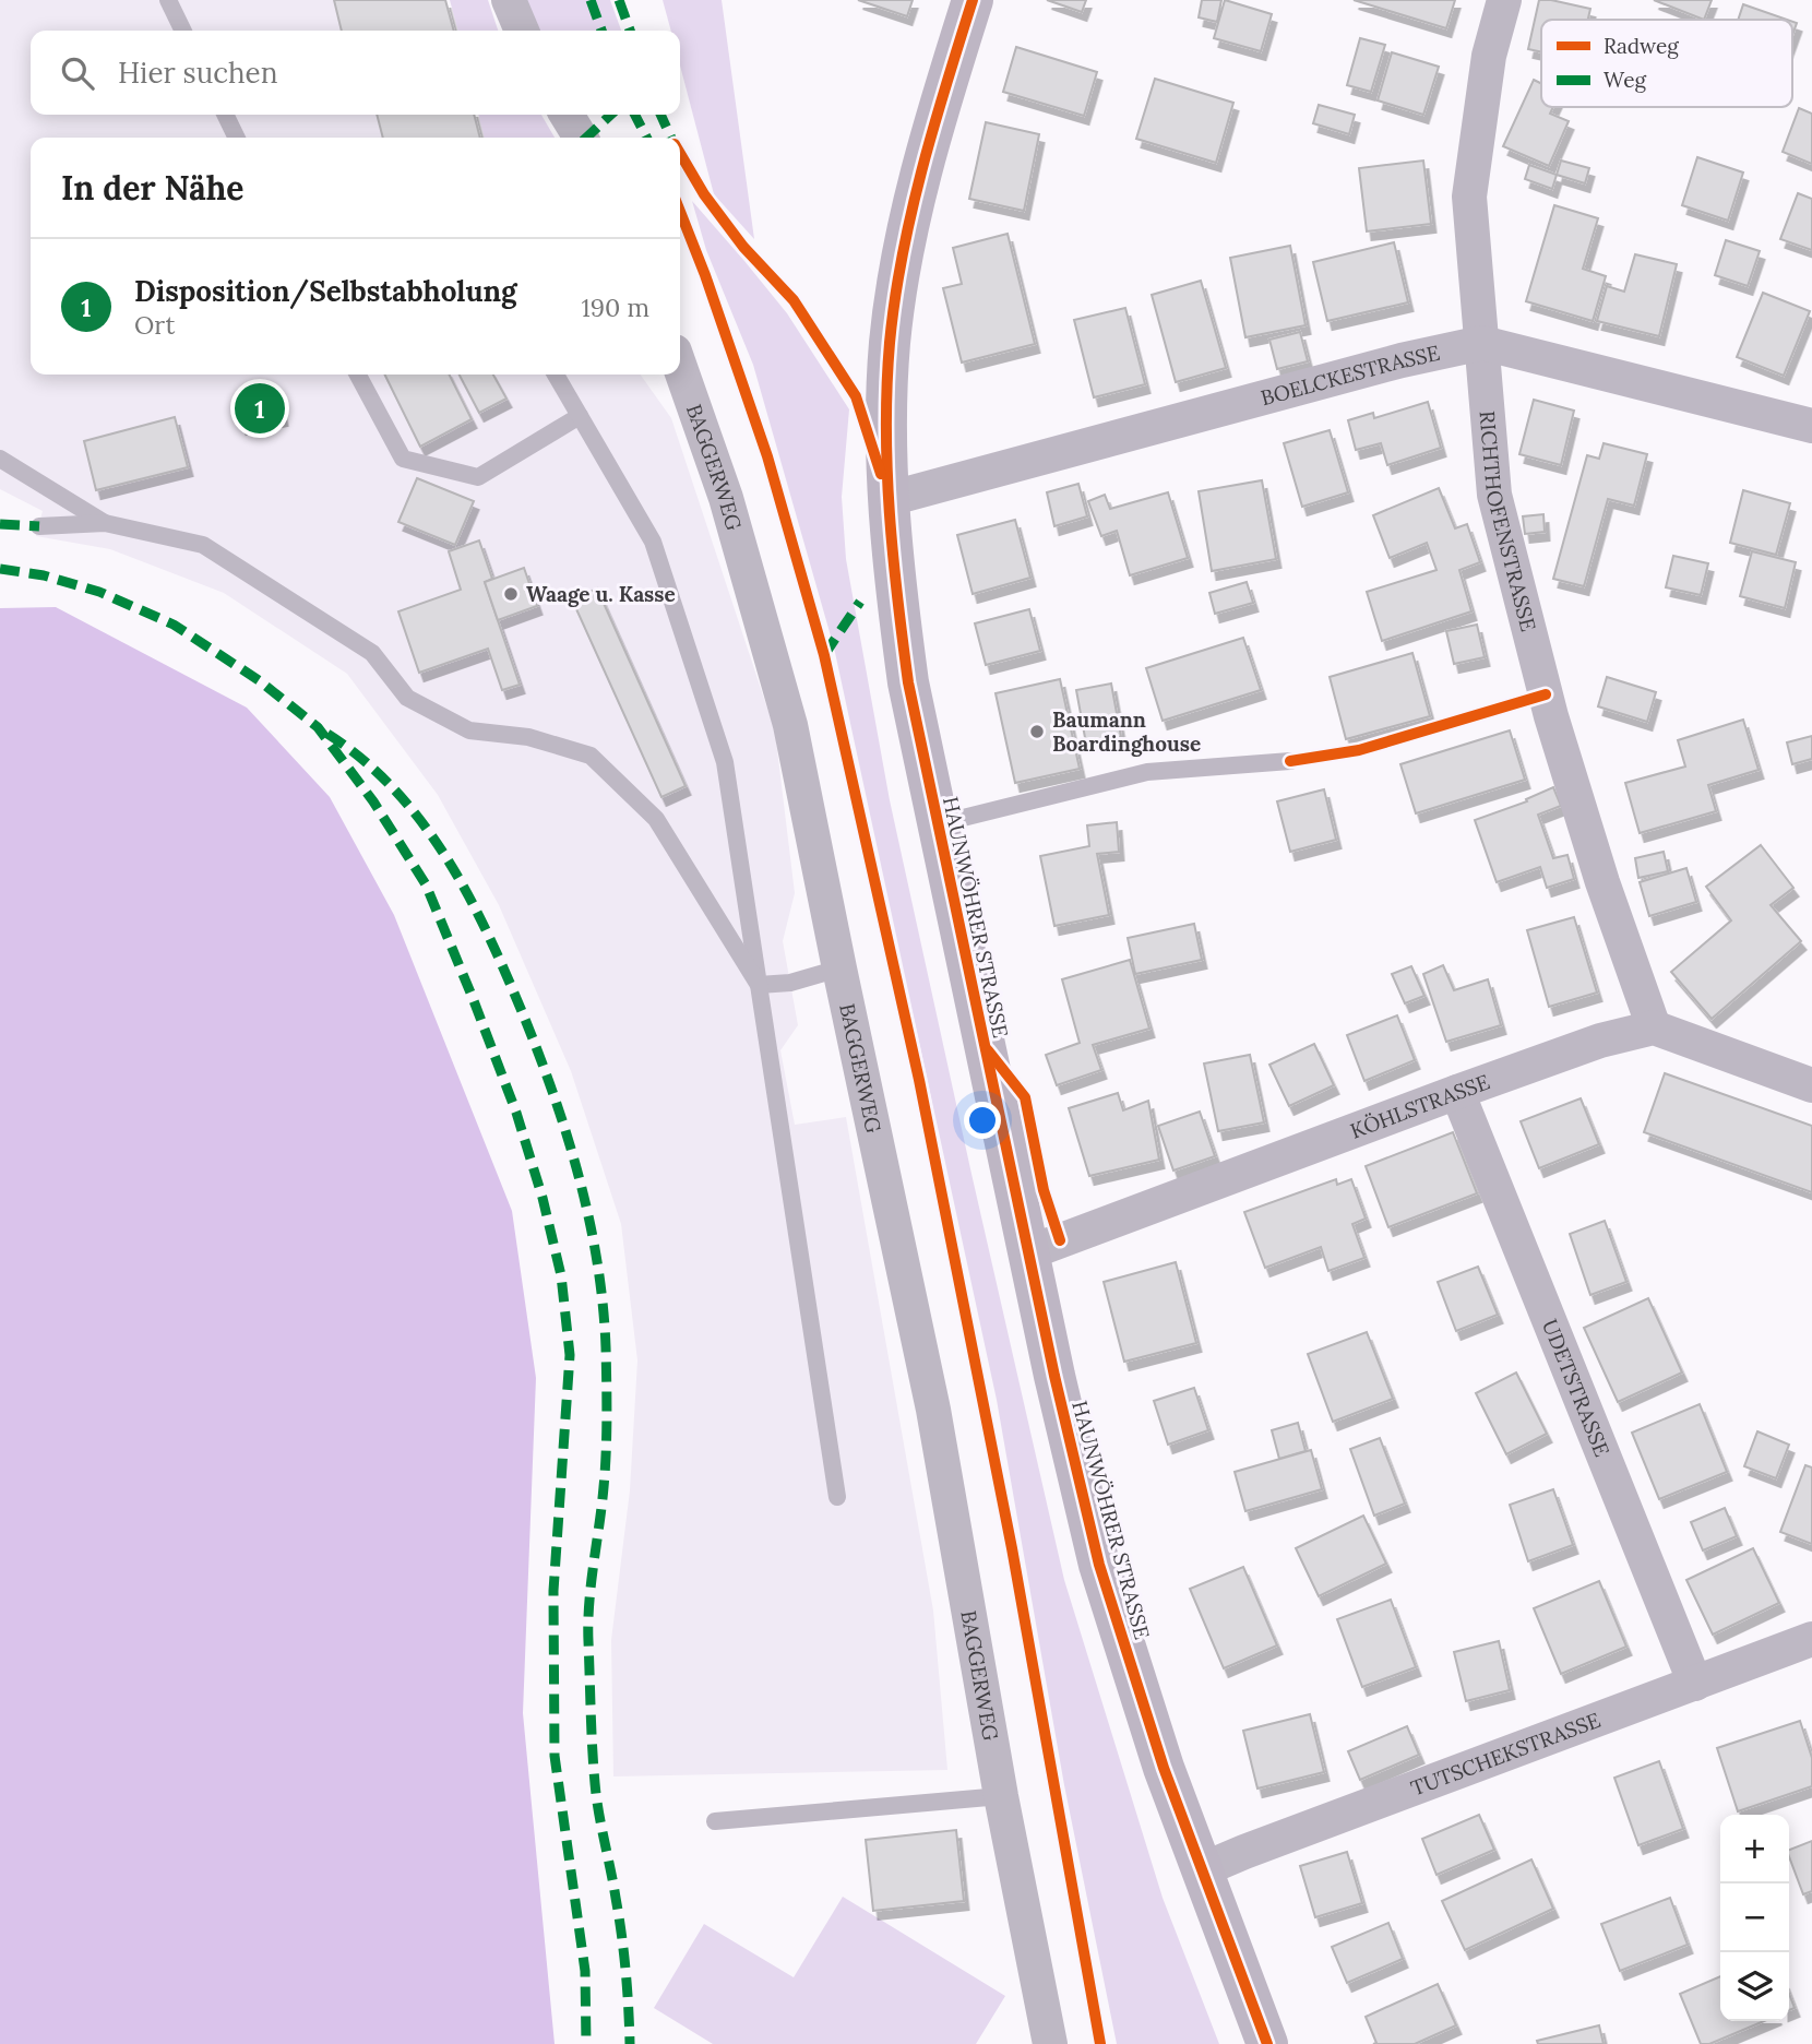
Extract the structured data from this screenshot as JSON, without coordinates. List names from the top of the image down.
{
  "streets": {
    "street": [
      "BOELCKESTRASSE",
      "BAGGERWEG",
      "RICHTHOFENSTRASSE",
      "HAUNWÖHRER STRASSE",
      "KÖHLSTRASSE",
      "UDETSTRASSE",
      "TUTSCHEKSTRASSE"
    ]
  },
  "crossings": [
    ["BOELCKESTRASSE", "RICHTHOFENSTRASSE"],
    ["BOELCKESTRASSE", "HAUNWÖHRER STRASSE"],
    ["RICHTHOFENSTRASSE", "KÖHLSTRASSE"],
    ["HAUNWÖHRER STRASSE", "KÖHLSTRASSE"],
    ["HAUNWÖHRER STRASSE", "TUTSCHEKSTRASSE"],
    ["KÖHLSTRASSE", "UDETSTRASSE"],
    ["UDETSTRASSE", "TUTSCHEKSTRASSE"]
  ],
  "places": ["Waage u. Kasse", "Baumann Boardinghouse"],
  "legend": ["Radweg", "Weg"],
  "page": {
    "search": "Hier suchen",
    "heading": "In der Nähe",
    "list": [
      {
        "mark": "1",
        "name": "Disposition/Selbstabholung",
        "note": "Ort",
        "value": "190 m"
      }
    ],
    "pins": "1",
    "map_buttons": ["+", "−"]
  }
}
